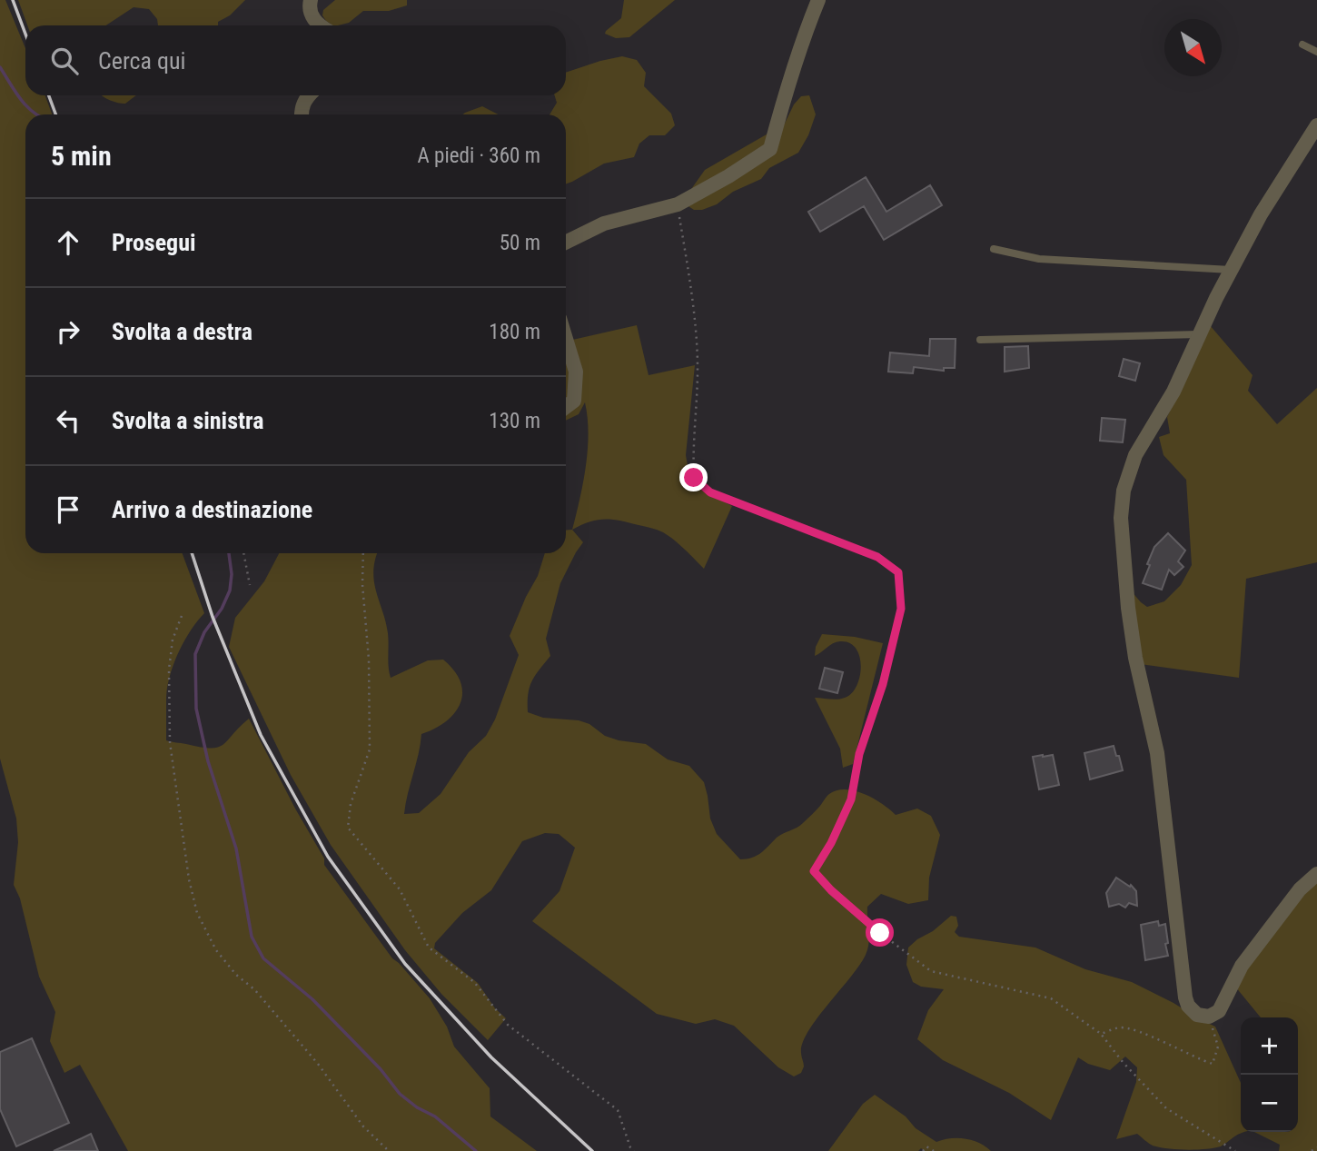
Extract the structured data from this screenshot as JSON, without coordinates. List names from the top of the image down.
{
  "north": "bottom right",
  "page": {
    "search": "Cerca qui",
    "heading": ["5 min", "A piedi · 360 m"],
    "list": [
      ["Prosegui", "50 m"],
      ["Svolta a destra", "180 m"],
      ["Svolta a sinistra", "130 m"],
      "Arrivo a destinazione"
    ],
    "map_buttons": ["+", "−"]
  }
}
